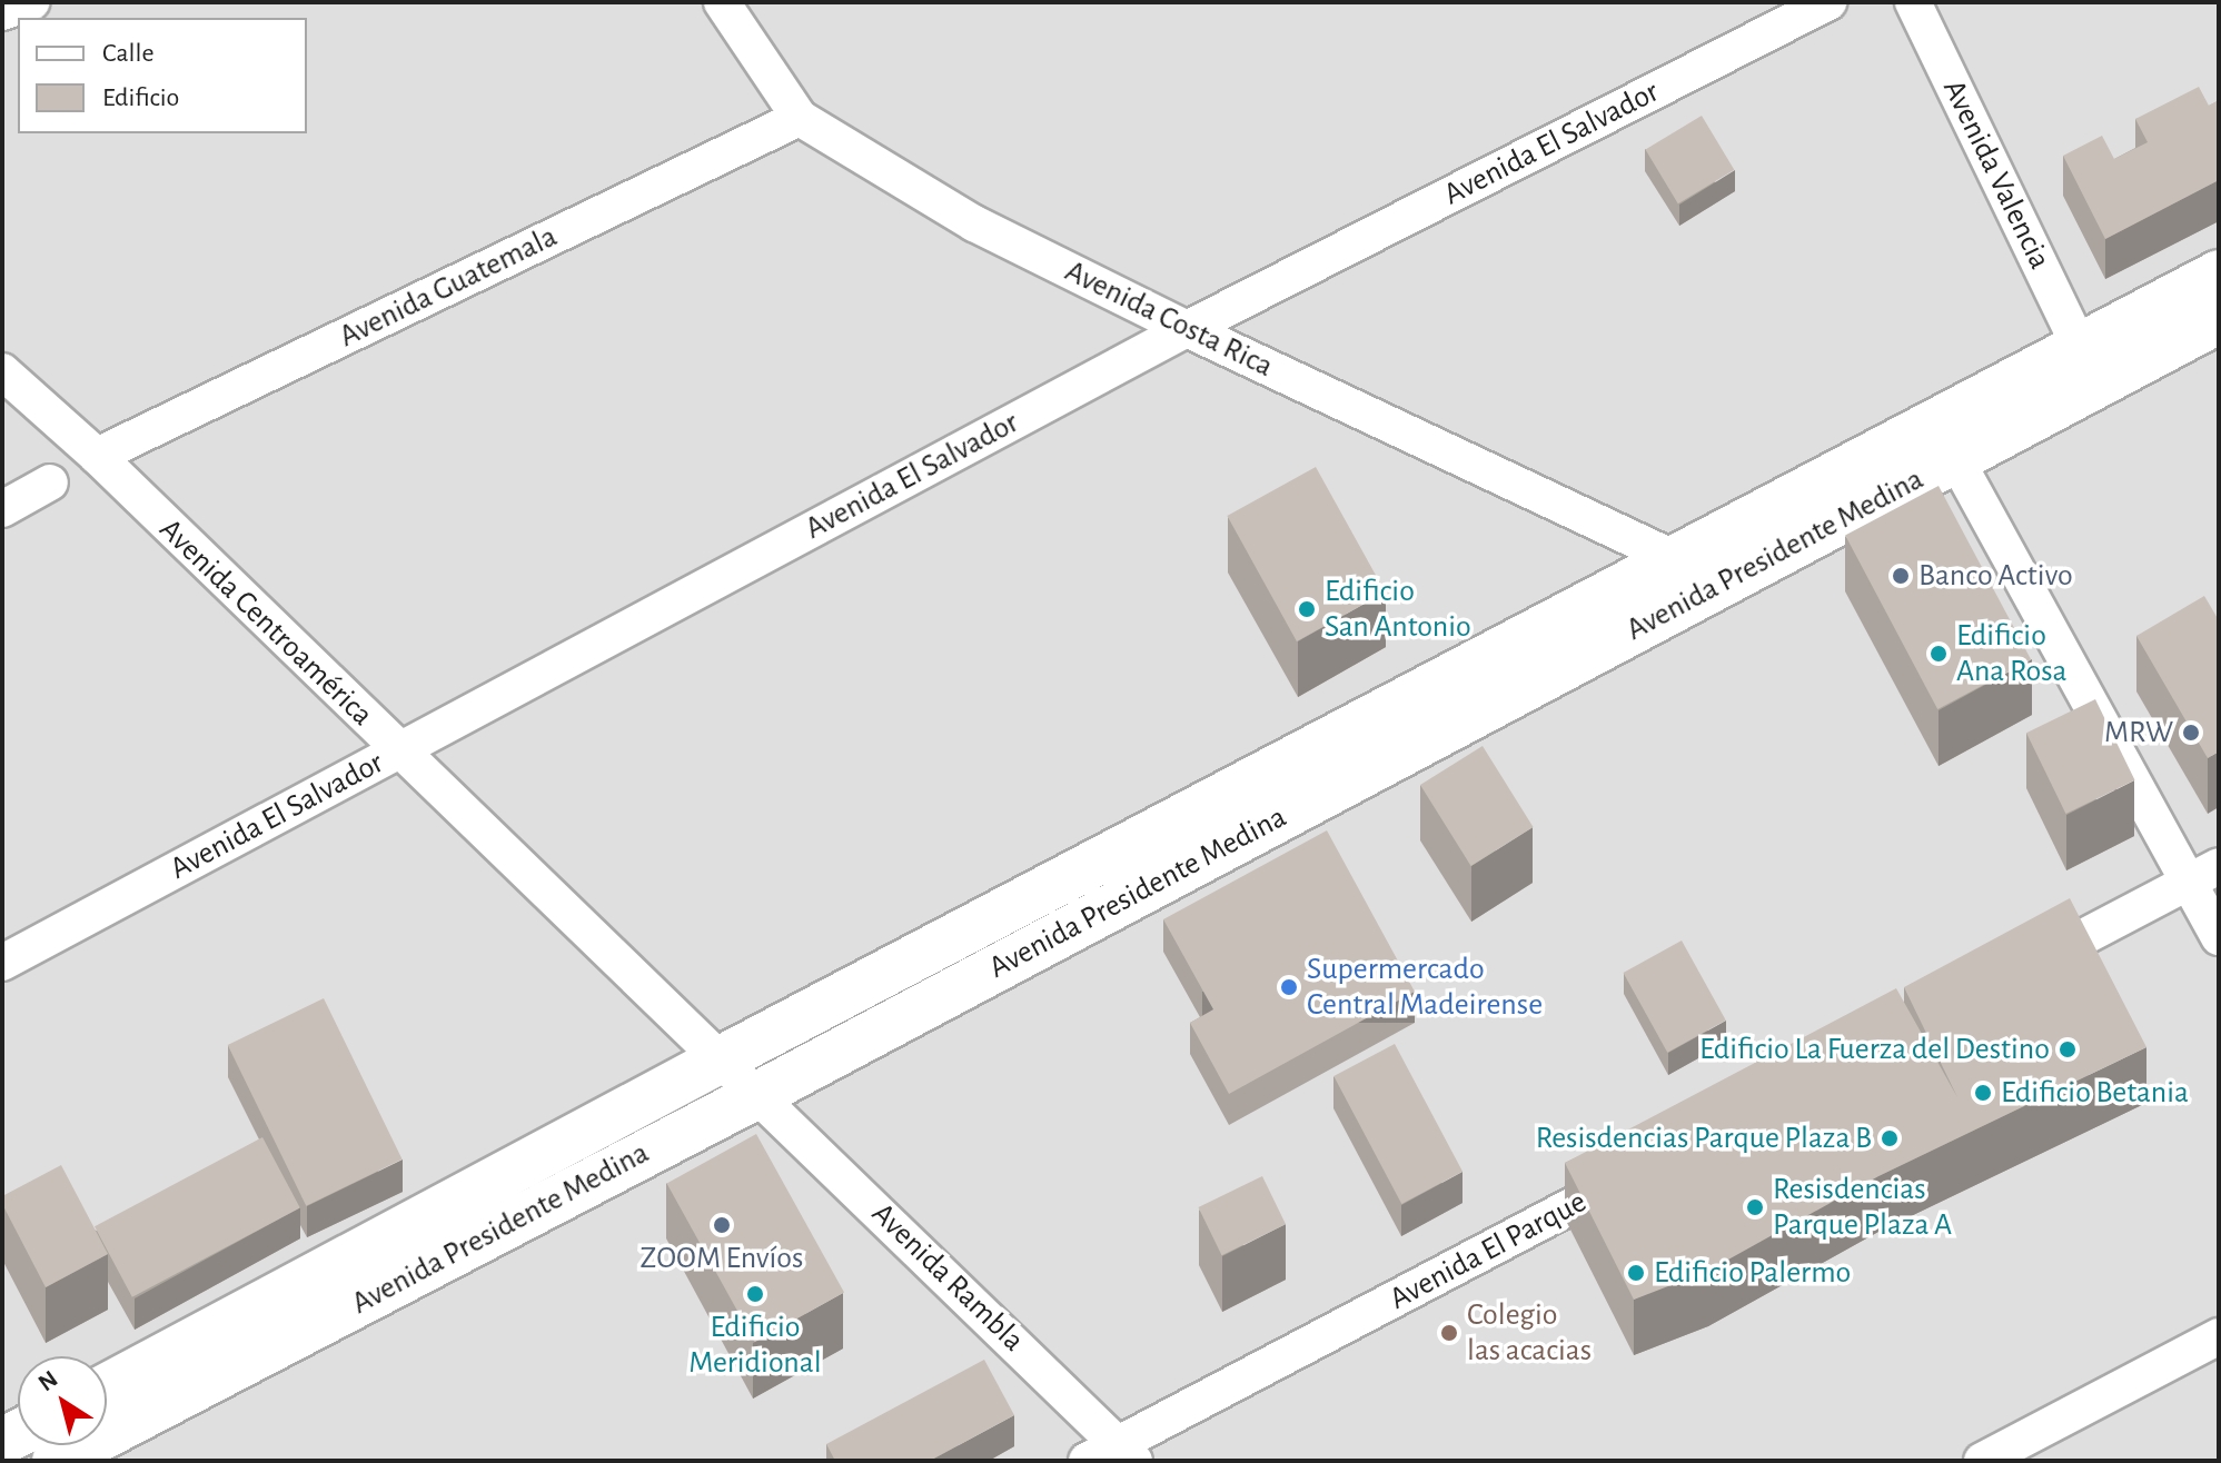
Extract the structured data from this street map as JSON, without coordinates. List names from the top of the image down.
{
  "streets": {
    "street": [
      "Avenida El Salvador",
      "Avenida Valencia",
      "Avenida Guatemala",
      "Avenida Costa Rica",
      "Avenida Presidente Medina",
      "Avenida Centroamérica",
      "Avenida El Parque",
      "Avenida Rambla"
    ]
  },
  "crossings": [
    ["Avenida El Salvador", "Avenida Costa Rica"],
    ["Avenida El Salvador", "Avenida Centroamérica"],
    ["Avenida Valencia", "Avenida Presidente Medina"],
    ["Avenida Guatemala", "Avenida Costa Rica"],
    ["Avenida Guatemala", "Avenida Centroamérica"],
    ["Avenida Costa Rica", "Avenida Presidente Medina"],
    ["Avenida Presidente Medina", "Avenida Centroamérica"],
    ["Avenida Presidente Medina", "Avenida Rambla"],
    ["Avenida Centroamérica", "Avenida Rambla"],
    ["Avenida El Parque", "Avenida Rambla"]
  ],
  "places": [
    "Banco Activo",
    "Edificio San Antonio",
    "Edificio Ana Rosa",
    "MRW",
    "Supermercado Central Madeirense",
    "Edificio La Fuerza del Destino",
    "Edificio Betania",
    "Resisdencias Parque Plaza B",
    "Resisdencias Parque Plaza A",
    "ZOOM Envíos",
    "Edificio Palermo",
    "Edificio Meridional",
    "Colegio las acacias"
  ],
  "legend": ["Calle", "Edificio"],
  "north": "top left"
}
